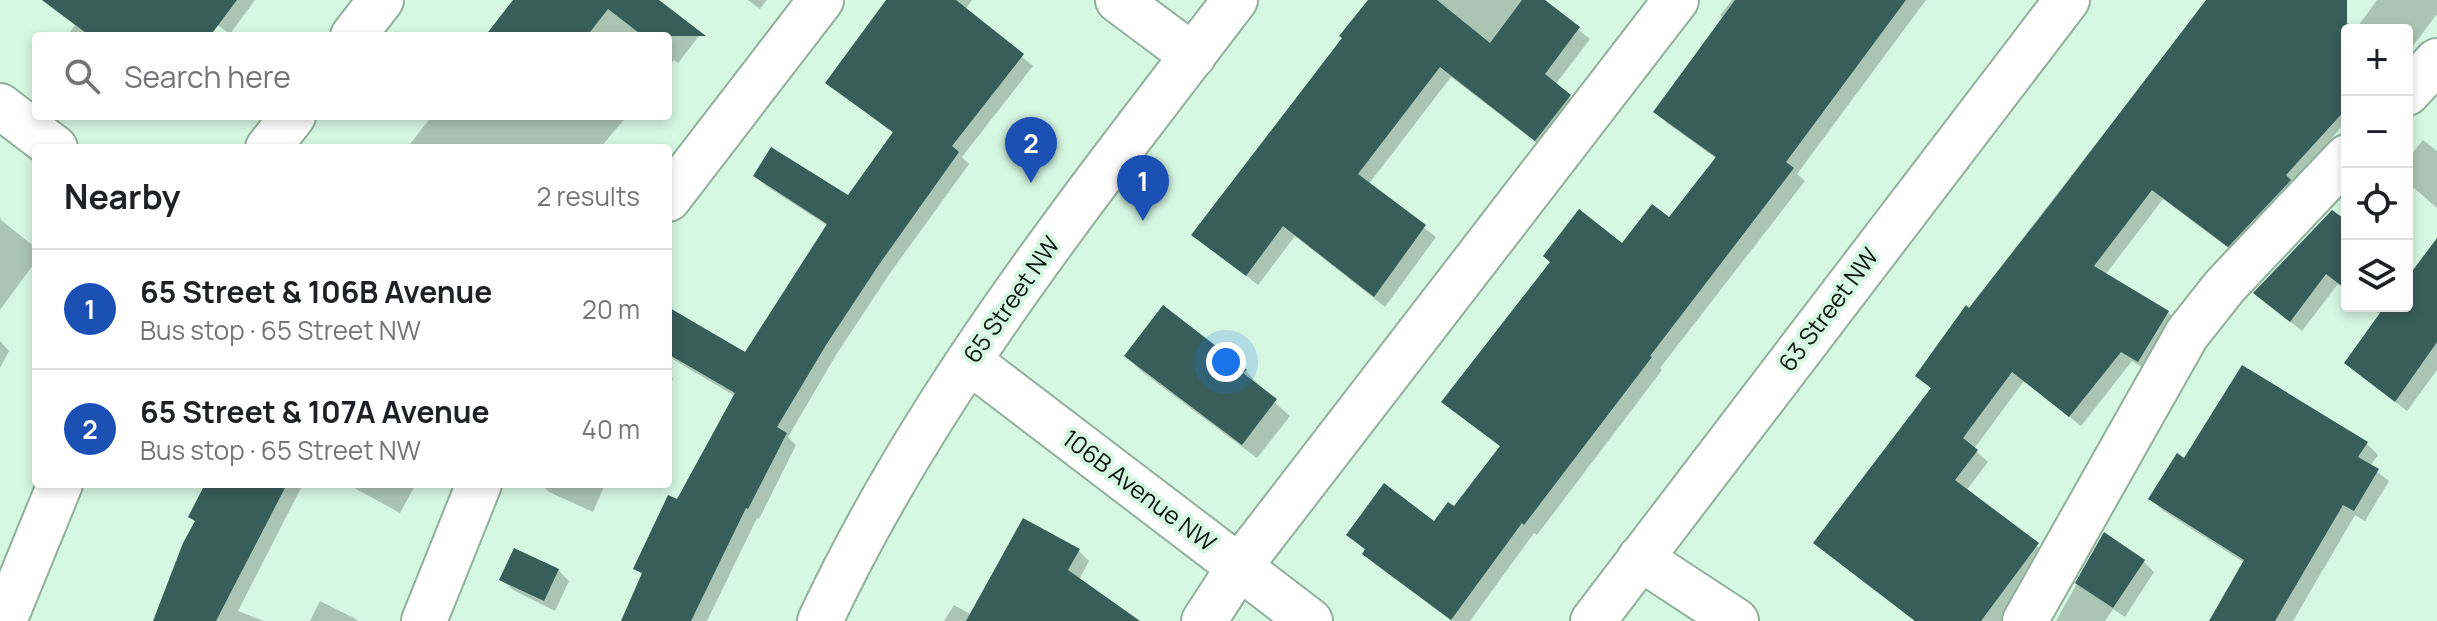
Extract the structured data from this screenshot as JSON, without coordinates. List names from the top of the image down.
{
  "streets": {
    "street": ["65 Street NW", "63 Street NW", "106B Avenue NW"]
  },
  "crossings": [
    ["65 Street NW", "106B Avenue NW"]
  ],
  "page": {
    "map_buttons": ["+", "−"],
    "search": "Search here",
    "pins": ["2", "1"],
    "heading": ["Nearby", "2 results"],
    "list": [
      {
        "mark": "1",
        "name": "65 Street & 106B Avenue",
        "note": "Bus stop · 65 Street NW",
        "value": "20 m"
      },
      {
        "mark": "2",
        "name": "65 Street & 107A Avenue",
        "note": "Bus stop · 65 Street NW",
        "value": "40 m"
      }
    ]
  }
}
